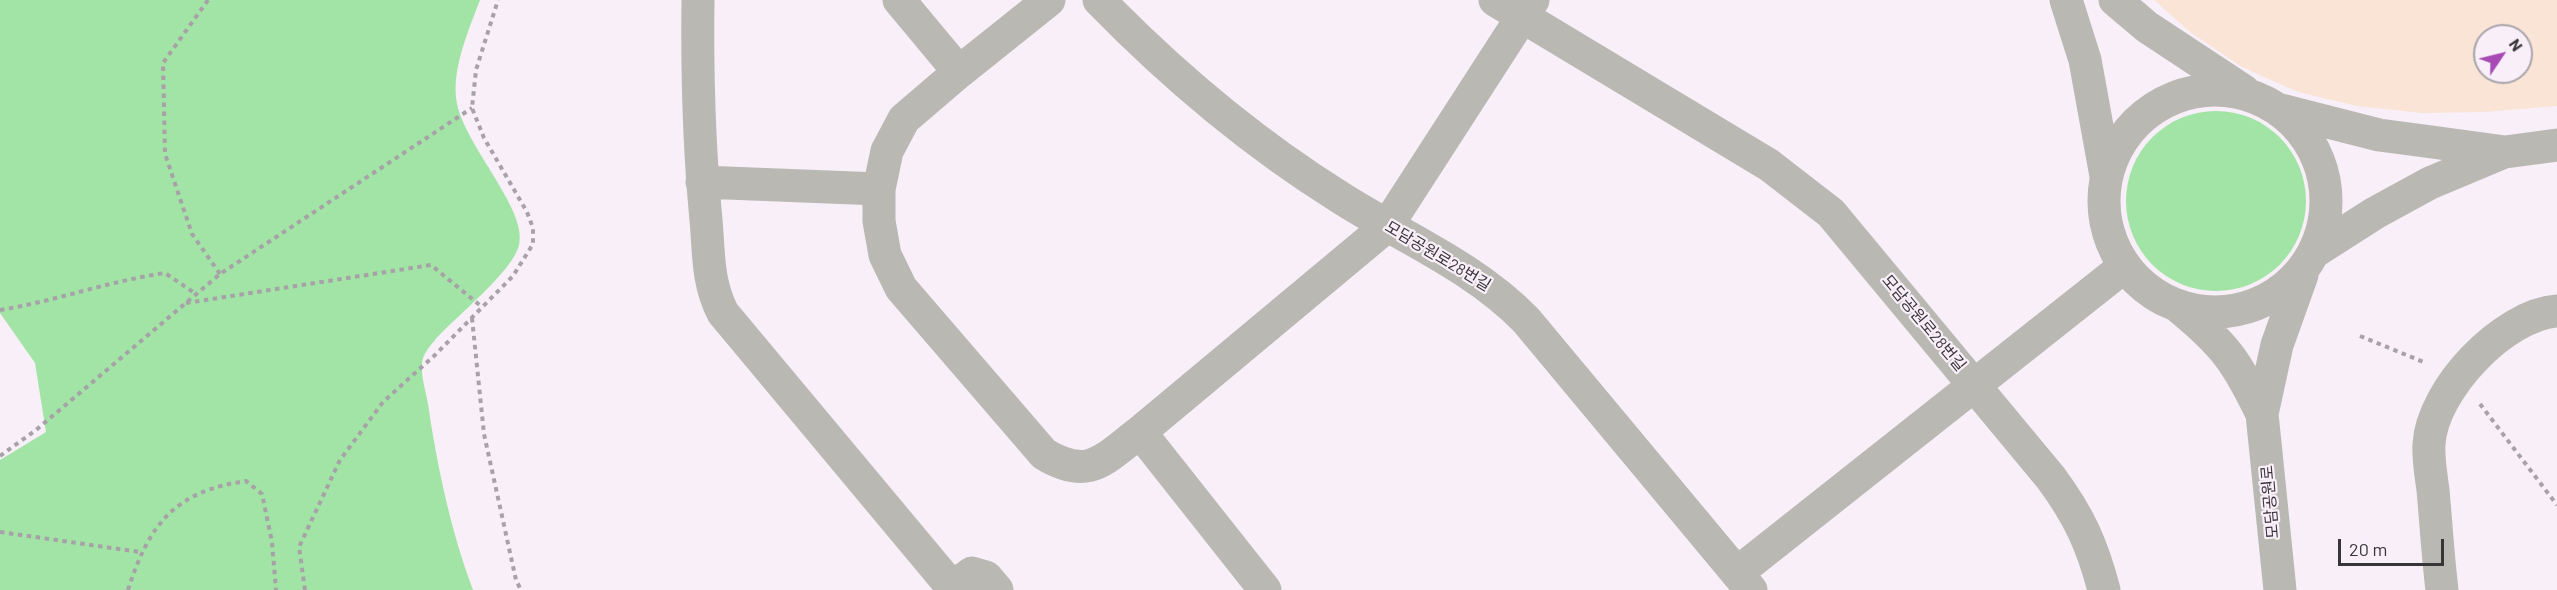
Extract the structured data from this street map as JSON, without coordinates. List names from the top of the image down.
{
  "streets": {
    "street": ["모담공원로28번길", "모담공원로"]
  },
  "scale_bar": "20 m",
  "north": "top right"
}
